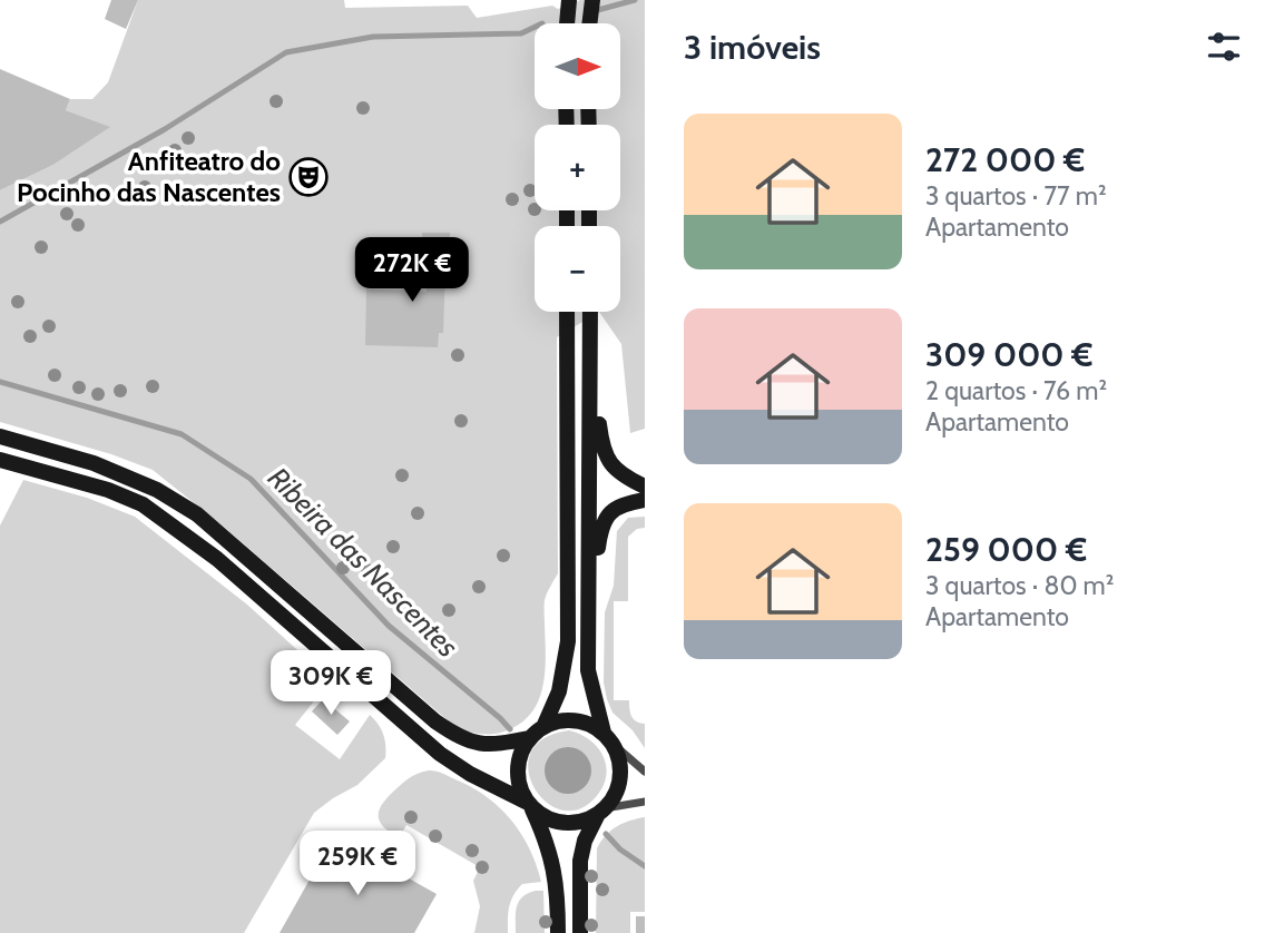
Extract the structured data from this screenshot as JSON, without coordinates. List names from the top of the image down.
{
  "water": ["Ribeira das Nascentes"],
  "places": {
    "theatre": ["Anfiteatro do Pocinho das Nascentes"]
  },
  "north": "right",
  "page": {
    "heading": "3 imóveis",
    "map_buttons": ["+", "−"],
    "list": [
      {
        "name": "272 000 €",
        "note": "3 quartos · 77 m² · Apartamento"
      },
      {
        "name": "309 000 €",
        "note": "2 quartos · 76 m² · Apartamento"
      },
      {
        "name": "259 000 €",
        "note": "3 quartos · 80 m² · Apartamento"
      }
    ],
    "price": ["272K €", "309K €", "259K €"]
  }
}
